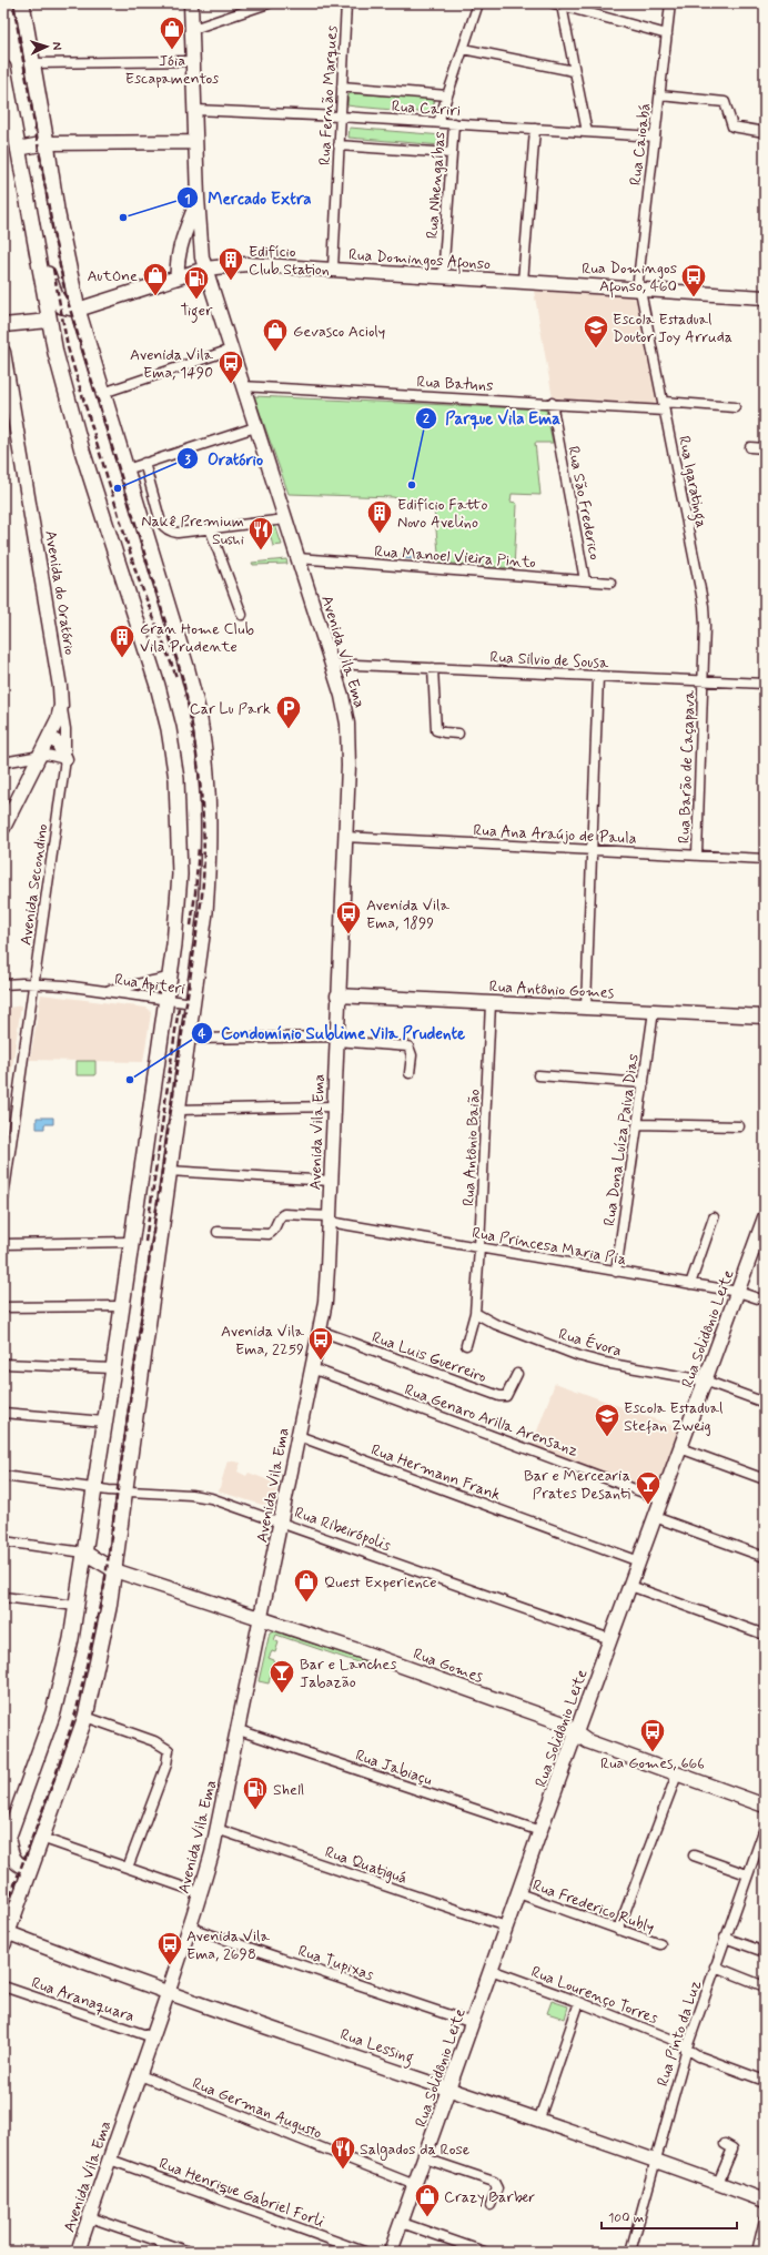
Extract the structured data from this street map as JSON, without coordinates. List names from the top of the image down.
{
  "streets": {
    "main road": [
      "Rua Domingos Afonso",
      "Avenida do Oratório",
      "Avenida Vila Ema",
      "Rua Antônio Gomes",
      "Rua Solidônio Leite",
      "Rua Gomes",
      "Rua Lessing"
    ],
    "street": [
      "Rua Fernão Marques",
      "Rua Cariri",
      "Rua Caioabá",
      "Rua Nhengaíbas",
      "Rua Batuns",
      "Rua Igaratinga",
      "Rua São Frederico",
      "Rua Manoel Vieira Pinto",
      "Rua Silvio de Sousa",
      "Rua Barão de Caçapava",
      "Rua Ana Araújo de Paula",
      "Avenida Secondino",
      "Rua Apiteri",
      "Rua Dona Luíza Paiva Dias",
      "Rua Antônio Baião",
      "Rua Princesa Maria Pia",
      "Rua Évora",
      "Rua Luis Guerreiro",
      "Rua Genaro Arilla Arensanz",
      "Rua Hermann Frank",
      "Rua Ribeirópolis",
      "Rua Jabiaçu",
      "Rua Quatiguá",
      "Rua Frederico Rubly",
      "Rua Tupixas",
      "Rua Lourenço Torres",
      "Rua Aranaquara",
      "Rua Pinto da Luz",
      "Rua German Augusto",
      "Rua Henrique Gabriel Forli"
    ]
  },
  "crossings": [
    ["Rua Fernão Marques", "Rua Cariri"],
    ["Rua Fernão Marques", "Rua Domingos Afonso"],
    ["Rua Cariri", "Rua Caioabá"],
    ["Rua Cariri", "Rua Nhengaíbas"],
    ["Rua Cariri", "Avenida Vila Ema"],
    ["Rua Caioabá", "Rua Domingos Afonso"],
    ["Rua Caioabá", "Rua Igaratinga"],
    ["Rua Nhengaíbas", "Rua Domingos Afonso"],
    ["Rua Domingos Afonso", "Rua Igaratinga"],
    ["Rua Domingos Afonso", "Avenida Vila Ema"],
    ["Rua Batuns", "Rua Igaratinga"],
    ["Rua Batuns", "Rua São Frederico"],
    ["Rua Batuns", "Avenida Vila Ema"],
    ["Rua Igaratinga", "Rua Silvio de Sousa"],
    ["Rua Igaratinga", "Rua Barão de Caçapava"],
    ["Rua São Frederico", "Rua Manoel Vieira Pinto"],
    ["Rua Manoel Vieira Pinto", "Avenida Vila Ema"],
    ["Avenida do Oratório", "Avenida Secondino"],
    ["Avenida Vila Ema", "Rua Silvio de Sousa"],
    ["Avenida Vila Ema", "Rua Ana Araújo de Paula"],
    ["Avenida Vila Ema", "Rua Antônio Gomes"],
    ["Avenida Vila Ema", "Rua Princesa Maria Pia"],
    ["Avenida Vila Ema", "Rua Luis Guerreiro"],
    ["Avenida Vila Ema", "Rua Genaro Arilla Arensanz"],
    ["Avenida Vila Ema", "Rua Hermann Frank"],
    ["Avenida Vila Ema", "Rua Ribeirópolis"],
    ["Avenida Vila Ema", "Rua Gomes"],
    ["Avenida Vila Ema", "Rua Jabiaçu"],
    ["Avenida Vila Ema", "Rua Quatiguá"],
    ["Avenida Vila Ema", "Rua Tupixas"],
    ["Avenida Vila Ema", "Rua Aranaquara"],
    ["Avenida Vila Ema", "Rua Lessing"],
    ["Avenida Vila Ema", "Rua German Augusto"],
    ["Avenida Vila Ema", "Rua Henrique Gabriel Forli"],
    ["Rua Silvio de Sousa", "Rua Barão de Caçapava"],
    ["Rua Barão de Caçapava", "Rua Ana Araújo de Paula"],
    ["Avenida Secondino", "Rua Apiteri"],
    ["Rua Antônio Gomes", "Rua Dona Luíza Paiva Dias"],
    ["Rua Antônio Gomes", "Rua Antônio Baião"],
    ["Rua Dona Luíza Paiva Dias", "Rua Princesa Maria Pia"],
    ["Rua Antônio Baião", "Rua Princesa Maria Pia"],
    ["Rua Antônio Baião", "Rua Évora"],
    ["Rua Princesa Maria Pia", "Rua Solidônio Leite"],
    ["Rua Solidônio Leite", "Rua Évora"],
    ["Rua Solidônio Leite", "Rua Genaro Arilla Arensanz"],
    ["Rua Solidônio Leite", "Rua Hermann Frank"],
    ["Rua Solidônio Leite", "Rua Ribeirópolis"],
    ["Rua Solidônio Leite", "Rua Gomes"],
    ["Rua Solidônio Leite", "Rua Jabiaçu"],
    ["Rua Solidônio Leite", "Rua Quatiguá"],
    ["Rua Solidônio Leite", "Rua Frederico Rubly"],
    ["Rua Solidônio Leite", "Rua Tupixas"],
    ["Rua Solidônio Leite", "Rua Lourenço Torres"],
    ["Rua Solidônio Leite", "Rua Lessing"],
    ["Rua Solidônio Leite", "Rua German Augusto"],
    ["Rua Lourenço Torres", "Rua Pinto da Luz"],
    ["Rua Pinto da Luz", "Rua Lessing"]
  ],
  "places": {
    "shop": [
      "Jóia Escapamentos",
      "AutOne",
      "Gevasco Acioly",
      "Quest Experience",
      "Crazy Barber"
    ],
    "other": [
      "Mercado Extra",
      "Parque Vila Ema",
      "Oratório",
      "Condomínio Sublime Vila Prudente"
    ],
    "building": ["Edifício Club Station", "Edifício Fatto Novo Avelino", "Gran Home Club Vila Prudente"],
    "bus stop": [
      "Rua Domingos Afonso, 460",
      "Avenida Vila Ema, 1490",
      "Avenida Vila Ema, 1899",
      "Avenida Vila Ema, 2259",
      "Rua Gomes, 666",
      "Avenida Vila Ema, 2698"
    ],
    "fuel station": ["Tiger", "Shell"],
    "school or university": ["Escola Estadual Doutor Joy Arruda", "Escola Estadual Stefan Zweig"],
    "restaurant": ["Nakê Premium Sushi", "Salgados da Rose"],
    "parking": ["Car Lu Park"],
    "bar": ["Bar e Mercearia Prates Desanti", "Bar e Lanches Jabazão"]
  },
  "scale_bar": "100 m",
  "north": "right"
}
